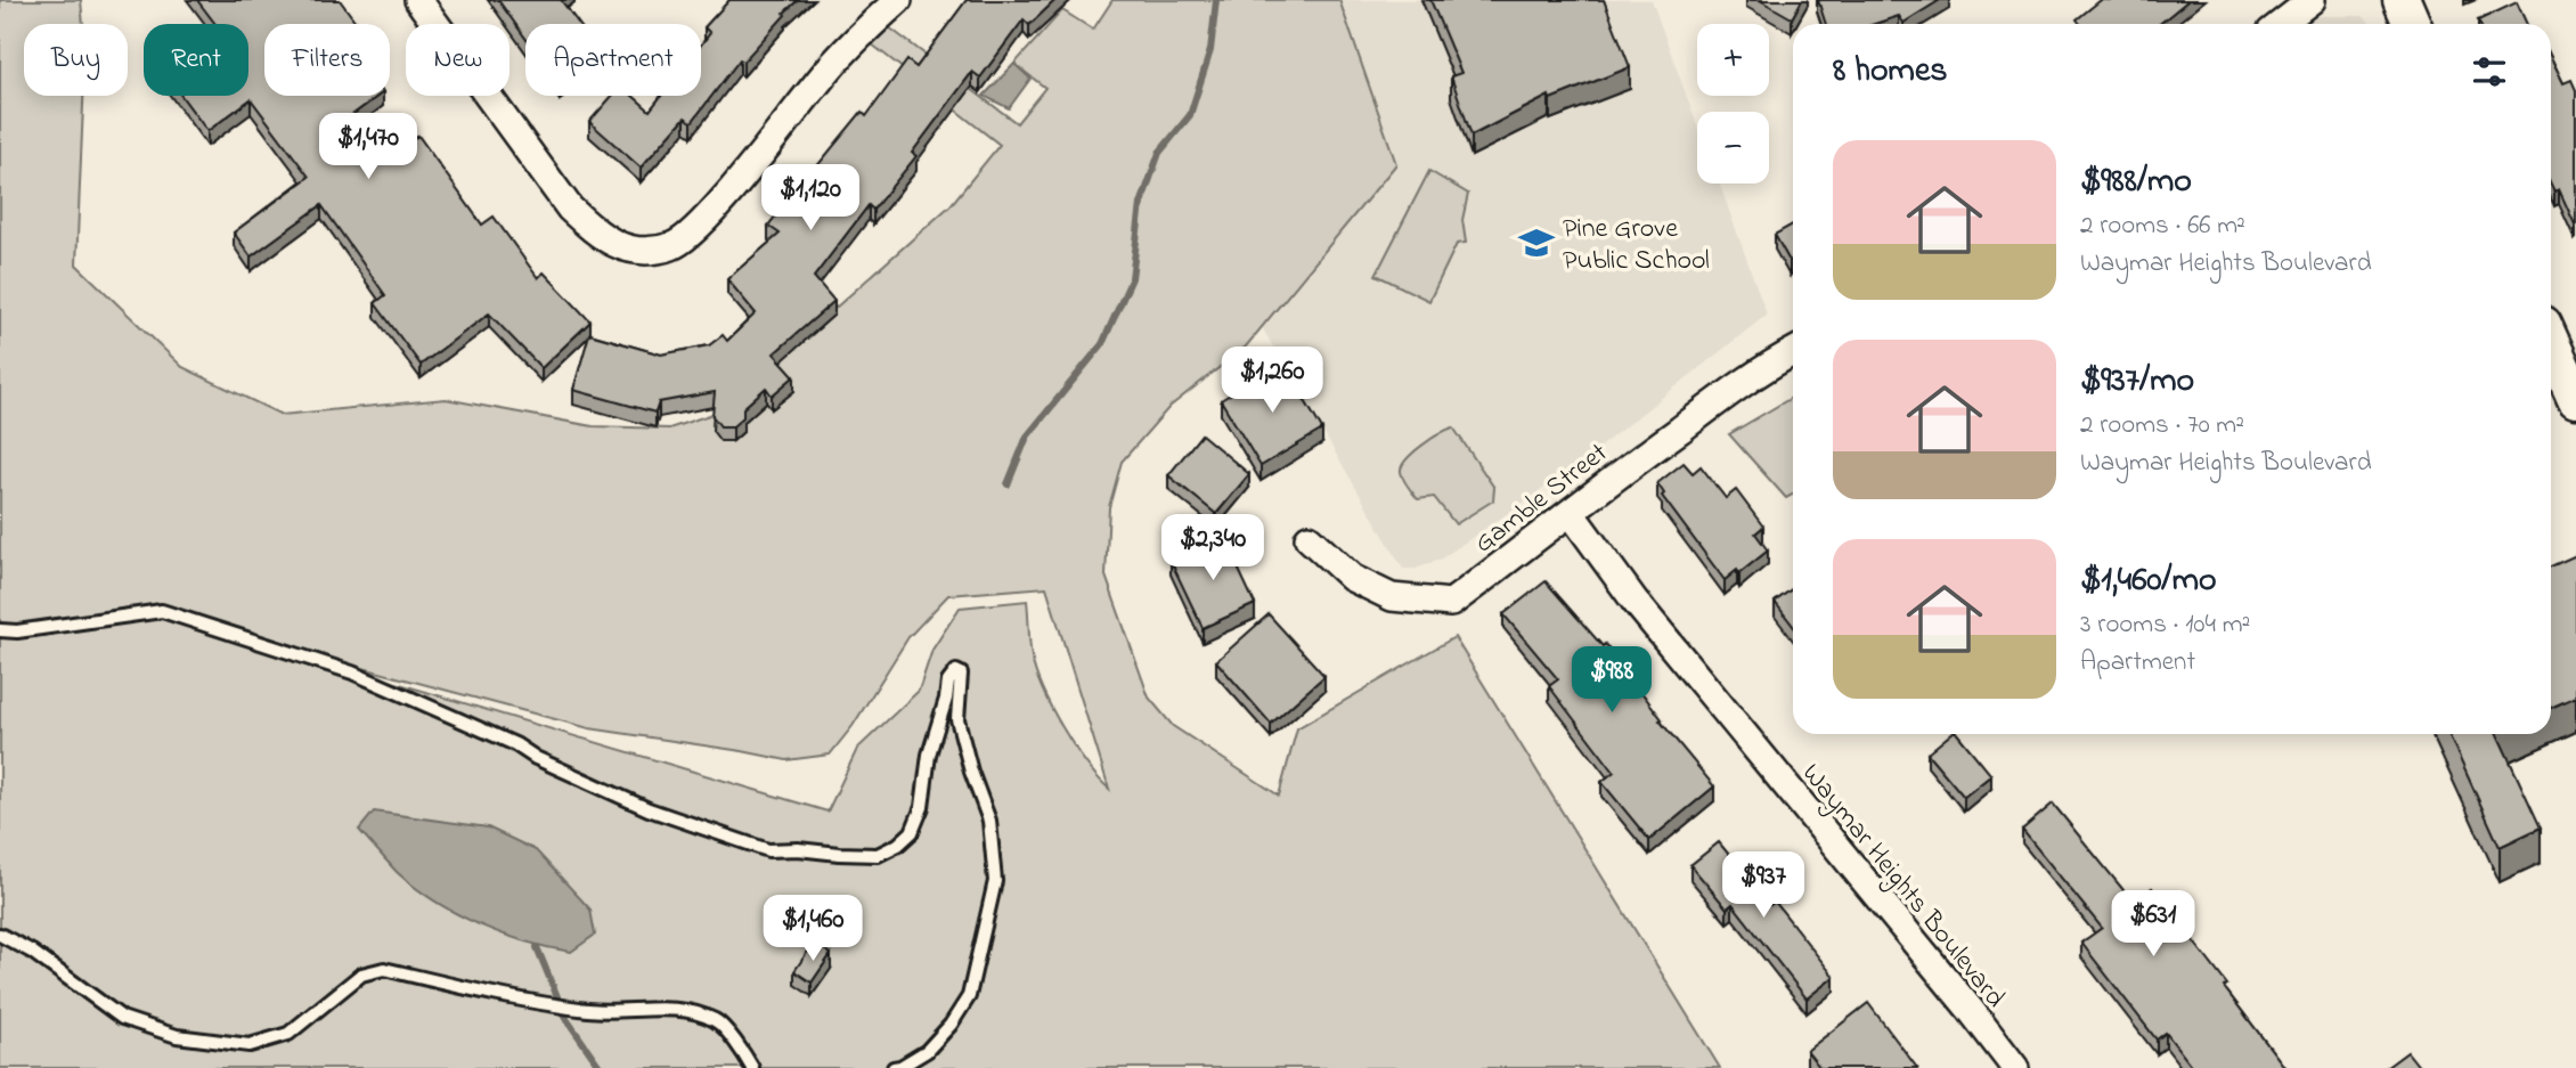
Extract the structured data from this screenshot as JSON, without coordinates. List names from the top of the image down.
{
  "streets": {
    "street": ["Gamble Street", "Waymar Heights Boulevard"]
  },
  "crossings": [
    ["Gamble Street", "Waymar Heights Boulevard"]
  ],
  "places": {
    "school or university": ["Pine Grove Public School"]
  },
  "page": {
    "map_buttons": ["+", "−"],
    "chip": [
      "Buy",
      "Rent",
      "Filters",
      "New",
      "Apartment"
    ],
    "heading": "8 homes",
    "price": [
      "$1,470",
      "$1,120",
      "$1,260",
      "$2,340",
      "$988",
      "$937",
      "$631",
      "$1,460"
    ],
    "list": [
      {
        "name": "$988/mo",
        "note": "2 rooms · 66 m² · Waymar Heights Boulevard"
      },
      {
        "name": "$937/mo",
        "note": "2 rooms · 70 m² · Waymar Heights Boulevard"
      },
      {
        "name": "$1,460/mo",
        "note": "3 rooms · 104 m² · Apartment"
      }
    ]
  }
}
